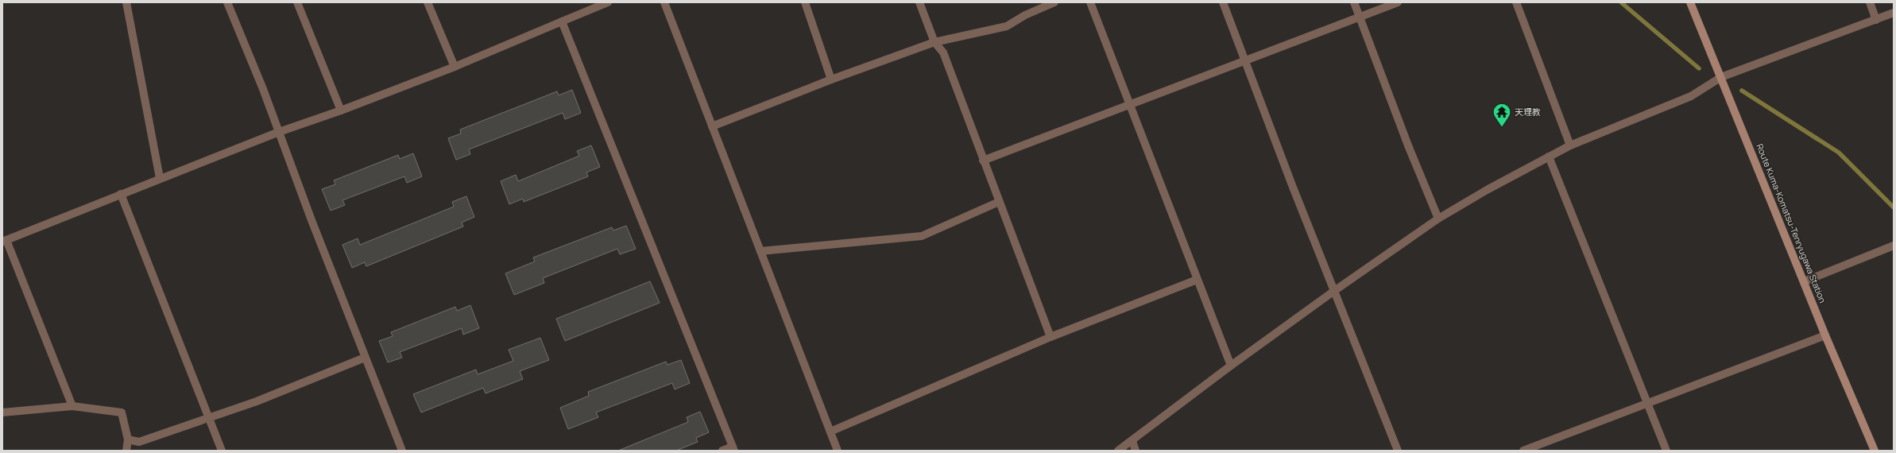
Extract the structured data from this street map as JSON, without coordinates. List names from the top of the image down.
{
  "streets": {
    "main road": ["Route Kuma-Komatsu-Tenryugawa Station"]
  },
  "places": {
    "temple": ["天理教"]
  }
}
